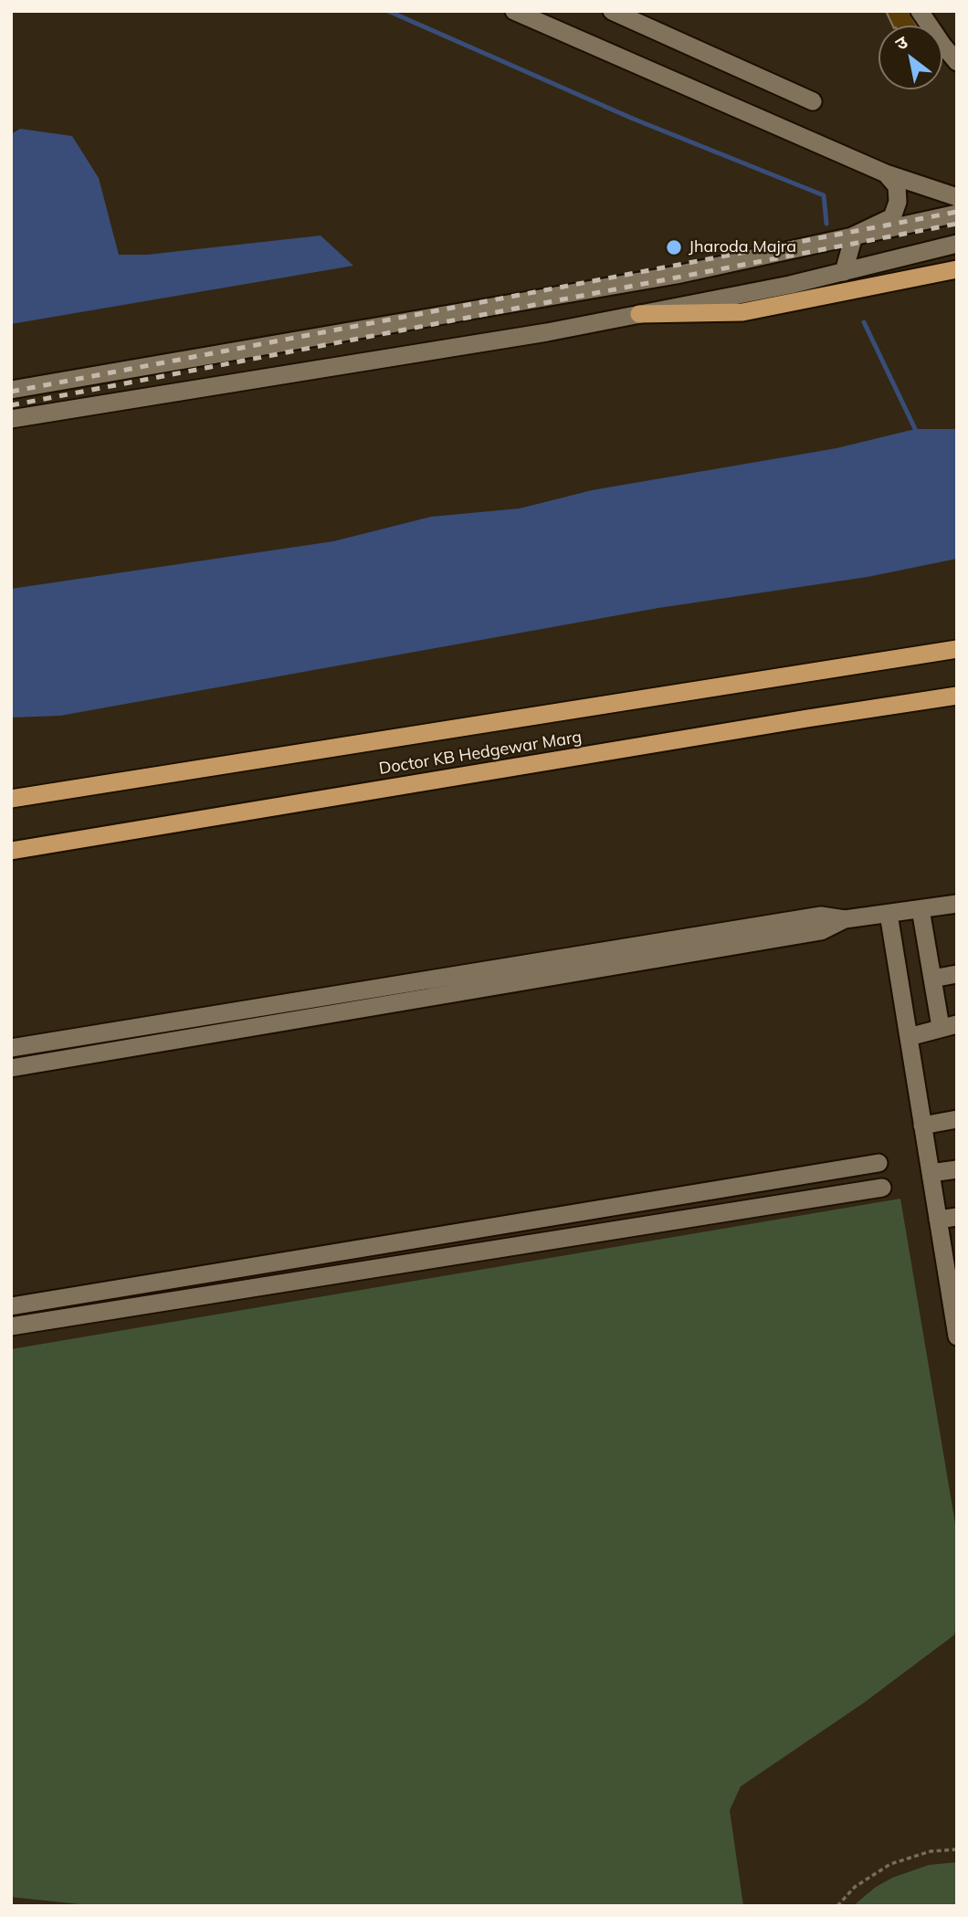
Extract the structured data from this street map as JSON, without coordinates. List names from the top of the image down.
{
  "streets": {
    "highway": ["Doctor KB Hedgewar Marg"]
  },
  "places": ["Jharoda Majra"],
  "north": "top left"
}
